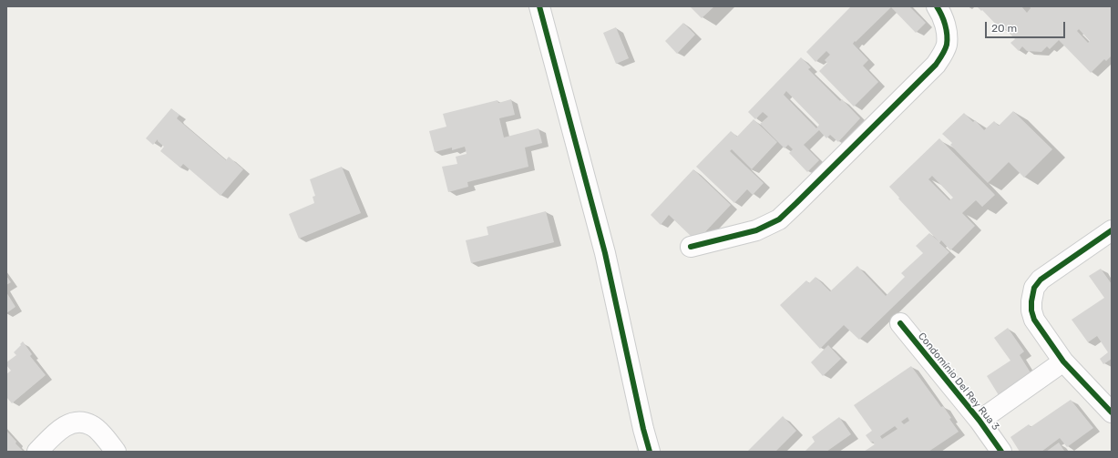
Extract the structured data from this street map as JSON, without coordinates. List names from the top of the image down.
{
  "streets": {
    "street": ["Condomínio Del Rey Rua 3"]
  },
  "scale_bar": "20 m"
}
